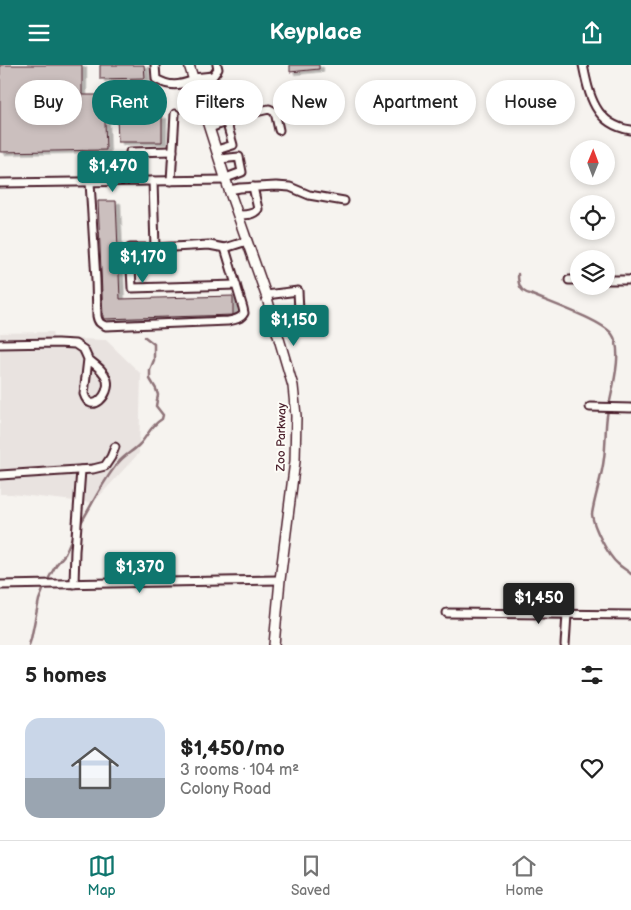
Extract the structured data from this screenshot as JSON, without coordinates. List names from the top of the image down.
{
  "streets": {
    "main road": ["Zoo Parkway"]
  },
  "north": "top",
  "page": {
    "header": "Keyplace",
    "chip": [
      "Buy",
      "Rent",
      "Filters",
      "New",
      "Apartment",
      "House"
    ],
    "price": [
      "$1,470",
      "$1,170",
      "$1,150",
      "$1,370",
      "$1,450"
    ],
    "heading": "5 homes",
    "list": [
      {
        "name": "$1,450/mo",
        "note": "3 rooms · 104 m² · Colony Road"
      }
    ],
    "tabs": ["Map", "Saved", "Home"]
  }
}
